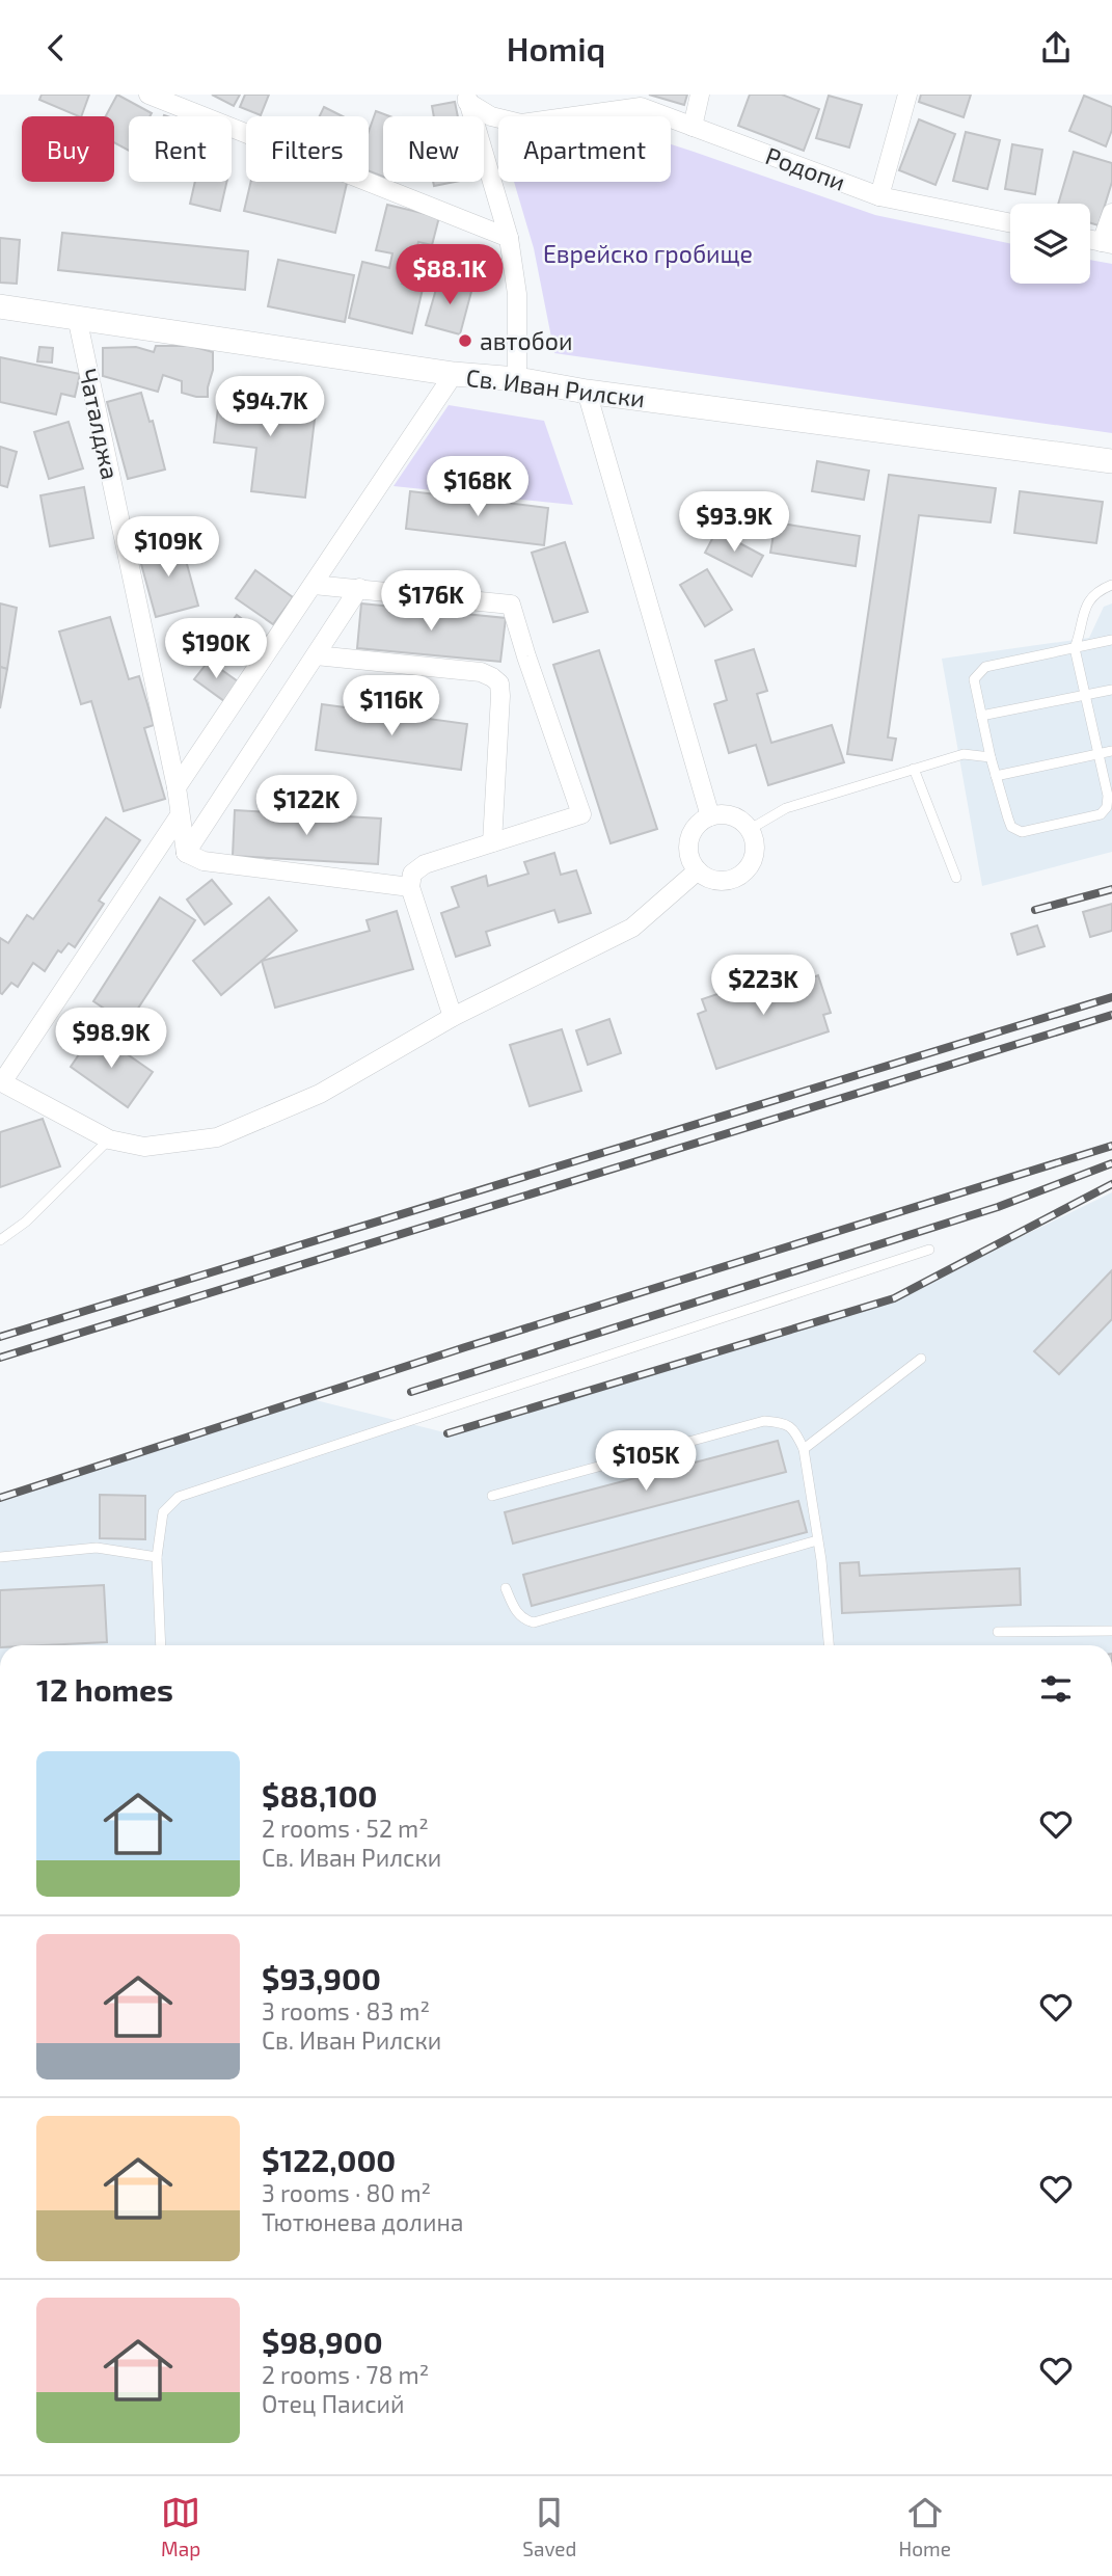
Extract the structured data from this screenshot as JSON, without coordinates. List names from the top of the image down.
{
  "streets": {
    "street": ["Родопи", "Св. Иван Рилски", "Чаталджа"]
  },
  "crossings": [
    ["Св. Иван Рилски", "Чаталджа"]
  ],
  "parks": ["Еврейско гробище"],
  "places": ["автобои"],
  "page": {
    "header": "Homiq",
    "chip": [
      "Buy",
      "Rent",
      "Filters",
      "New",
      "Apartment"
    ],
    "price": [
      "$88.1K",
      "$94.7K",
      "$168K",
      "$93.9K",
      "$109K",
      "$176K",
      "$190K",
      "$116K",
      "$122K",
      "$223K",
      "$98.9K",
      "$105K"
    ],
    "heading": "12 homes",
    "list": [
      {
        "name": "$88,100",
        "note": "2 rooms · 52 m² · Св. Иван Рилски"
      },
      {
        "name": "$93,900",
        "note": "3 rooms · 83 m² · Св. Иван Рилски"
      },
      {
        "name": "$122,000",
        "note": "3 rooms · 80 m² · Тютюнева долина"
      },
      {
        "name": "$98,900",
        "note": "2 rooms · 78 m² · Отец Паисий"
      }
    ],
    "tabs": ["Map", "Saved", "Home"]
  }
}
